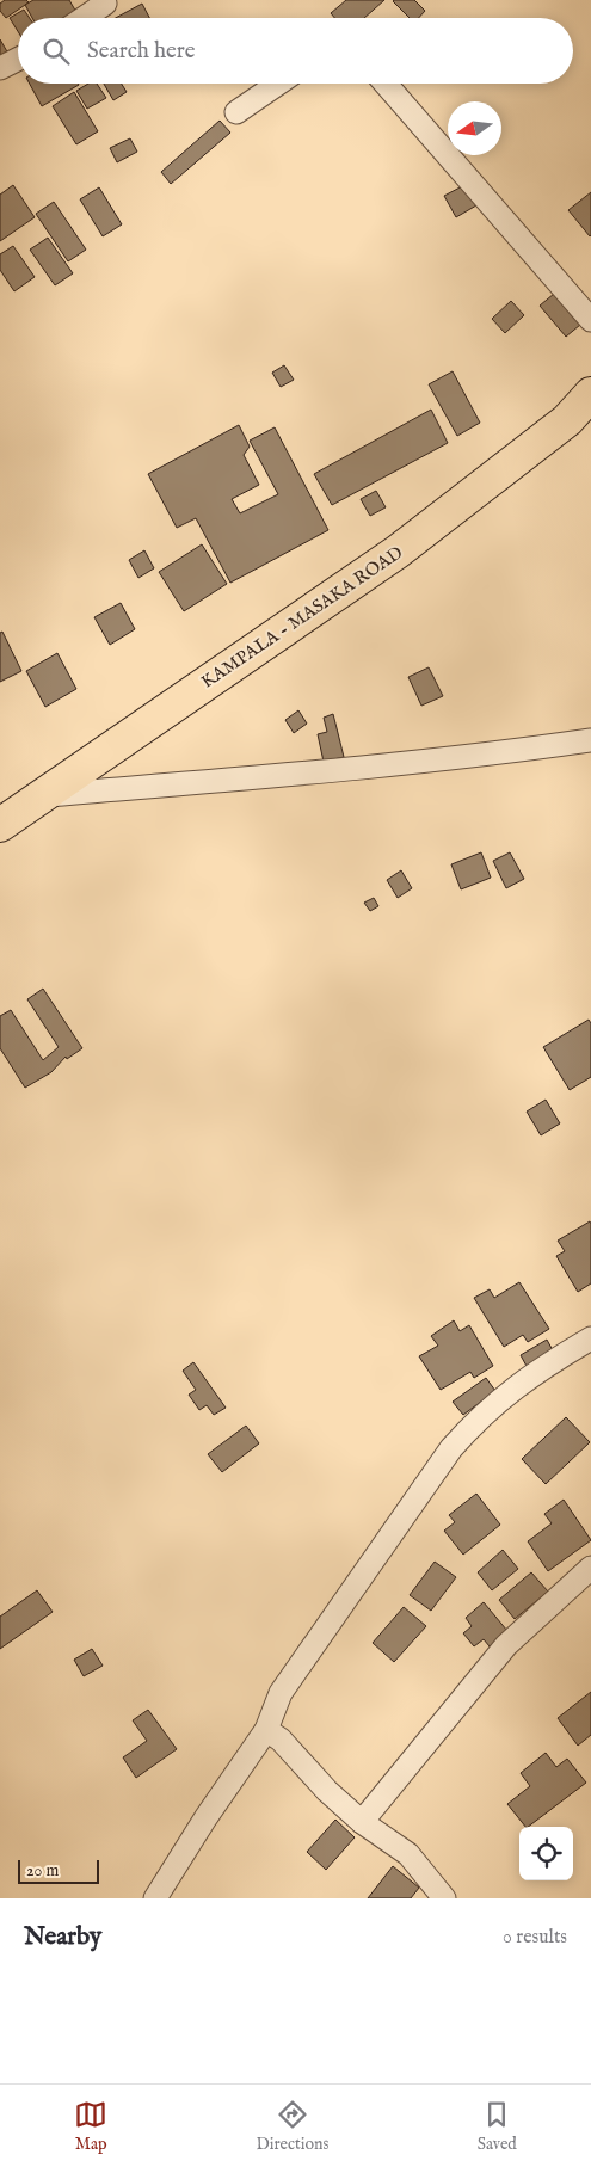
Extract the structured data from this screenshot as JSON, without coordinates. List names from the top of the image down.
{
  "streets": {
    "main road": ["KAMPALA - MASAKA ROAD"]
  },
  "scale_bar": "20 m",
  "north": "left",
  "page": {
    "search": "Search here",
    "scale": "20 m",
    "heading": ["Nearby", "0 results"],
    "nav": ["Map", "Directions", "Saved"]
  }
}
